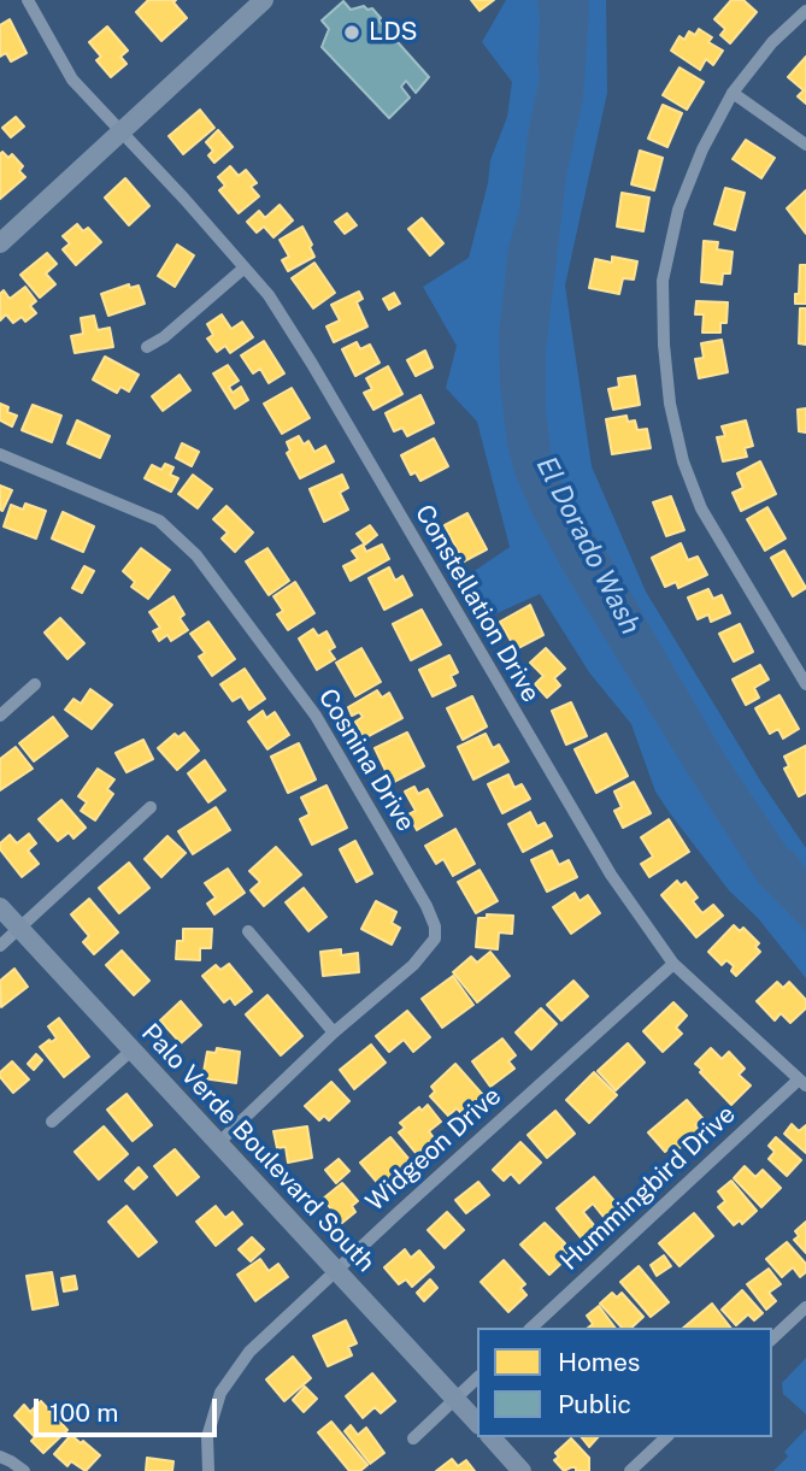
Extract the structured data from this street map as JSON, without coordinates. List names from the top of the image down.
{
  "streets": {
    "main road": ["Palo Verde Boulevard South"],
    "street": [
      "Constellation Drive",
      "Cosnina Drive",
      "Widgeon Drive",
      "Hummingbird Drive"
    ]
  },
  "crossings": [
    ["Constellation Drive", "Widgeon Drive"],
    ["Constellation Drive", "Hummingbird Drive"],
    ["Cosnina Drive", "Palo Verde Boulevard South"],
    ["Palo Verde Boulevard South", "Widgeon Drive"]
  ],
  "water": ["El Dorado Wash"],
  "places": ["LDS"],
  "legend": ["Homes", "Public"],
  "scale_bar": "100 m"
}
